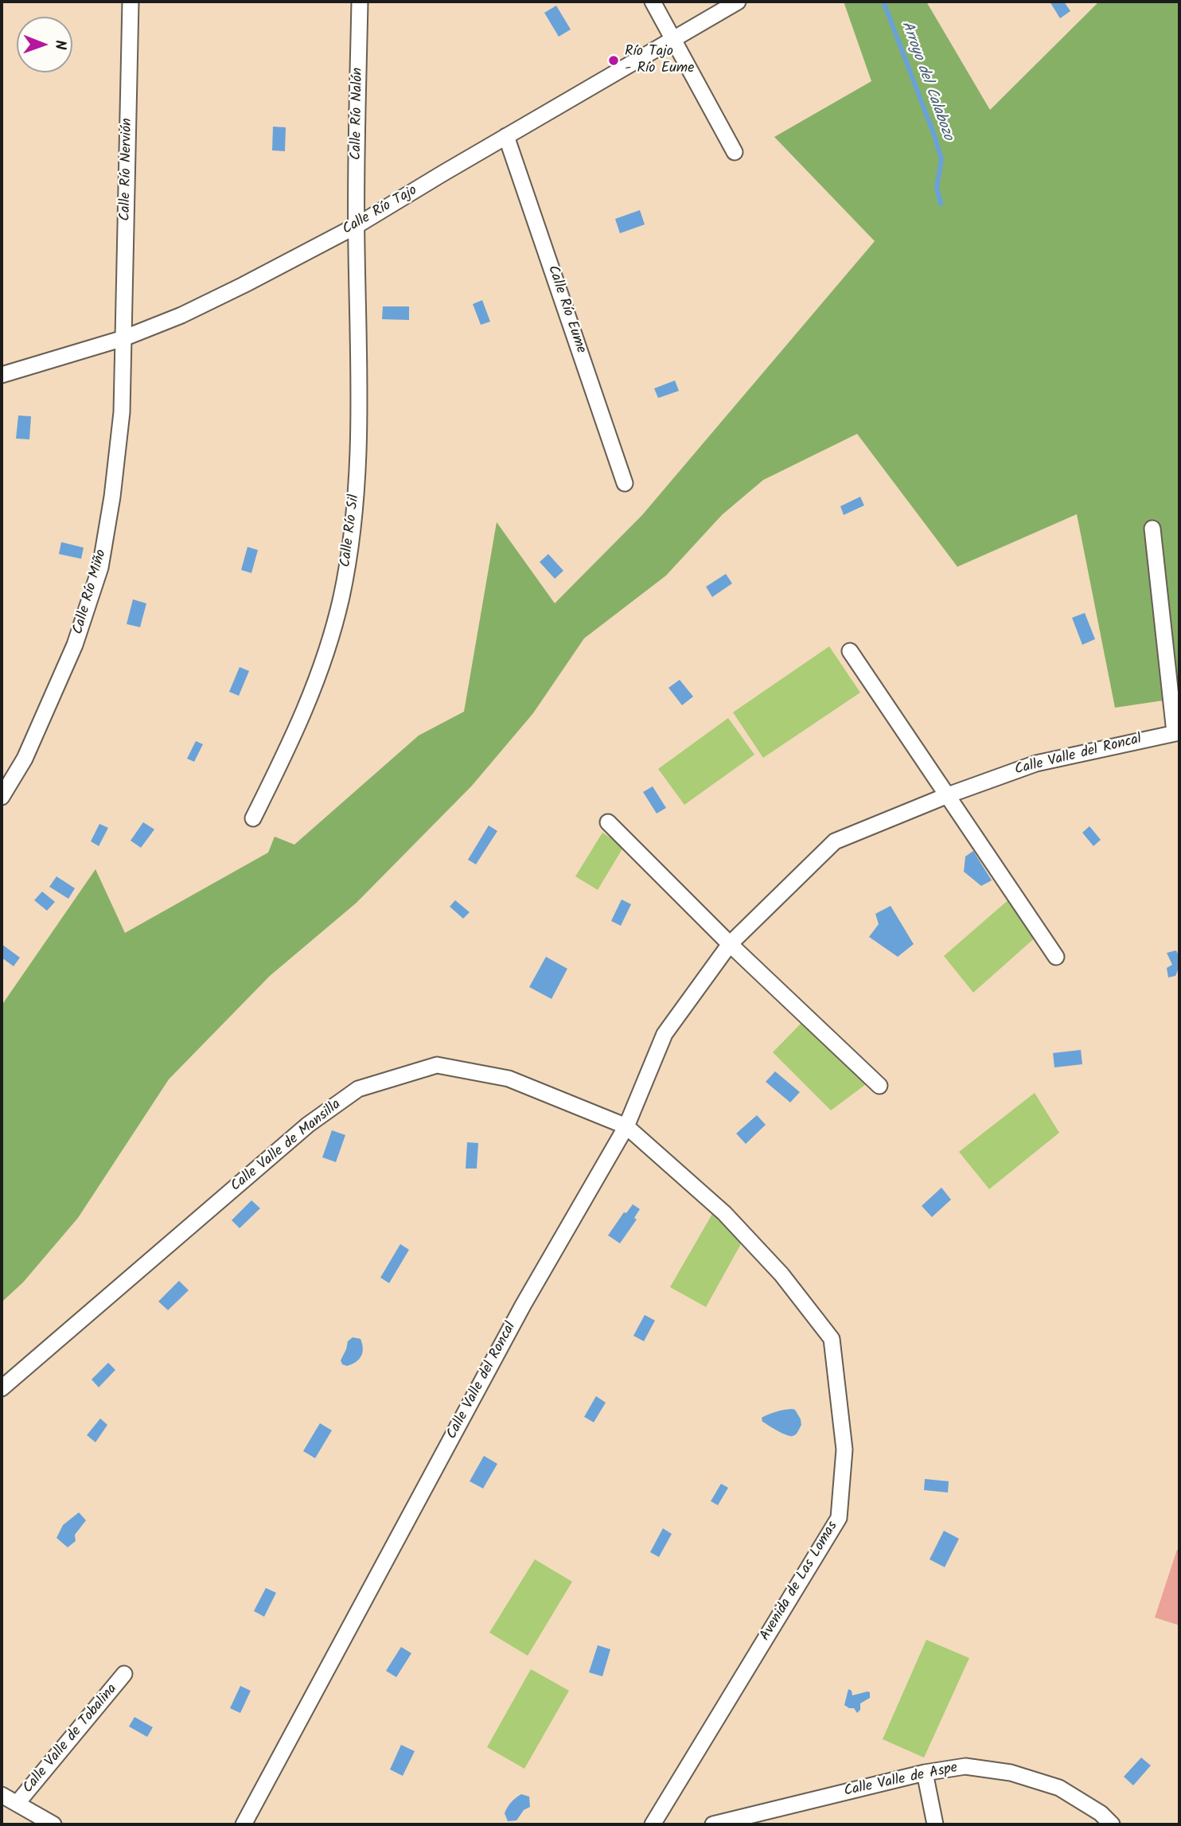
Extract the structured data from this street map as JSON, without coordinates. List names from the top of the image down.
{
  "streets": {
    "street": [
      "Calle Río Nalón",
      "Calle Río Nervión",
      "Calle Río Tajo",
      "Calle Río Eume",
      "Calle Río Sil",
      "Calle Río Miño",
      "Calle Valle del Roncal",
      "Calle Valle de Mansilla",
      "Avenida de Las Lomas",
      "Calle Valle de Tobalina",
      "Calle Valle de Aspe"
    ]
  },
  "crossings": [
    ["Calle Río Nalón", "Calle Río Tajo"],
    ["Calle Río Nalón", "Calle Río Sil"],
    ["Calle Río Nervión", "Calle Río Tajo"],
    ["Calle Río Nervión", "Calle Río Miño"],
    ["Calle Río Tajo", "Calle Río Eume"],
    ["Calle Río Tajo", "Calle Río Sil"],
    ["Calle Río Tajo", "Calle Río Miño"],
    ["Calle Valle del Roncal", "Calle Valle de Mansilla"],
    ["Calle Valle del Roncal", "Avenida de Las Lomas"],
    ["Calle Valle de Mansilla", "Avenida de Las Lomas"]
  ],
  "water": ["Arroyo del Calabozo"],
  "places": ["Río Tajo - Río Eume"],
  "north": "right"
}
